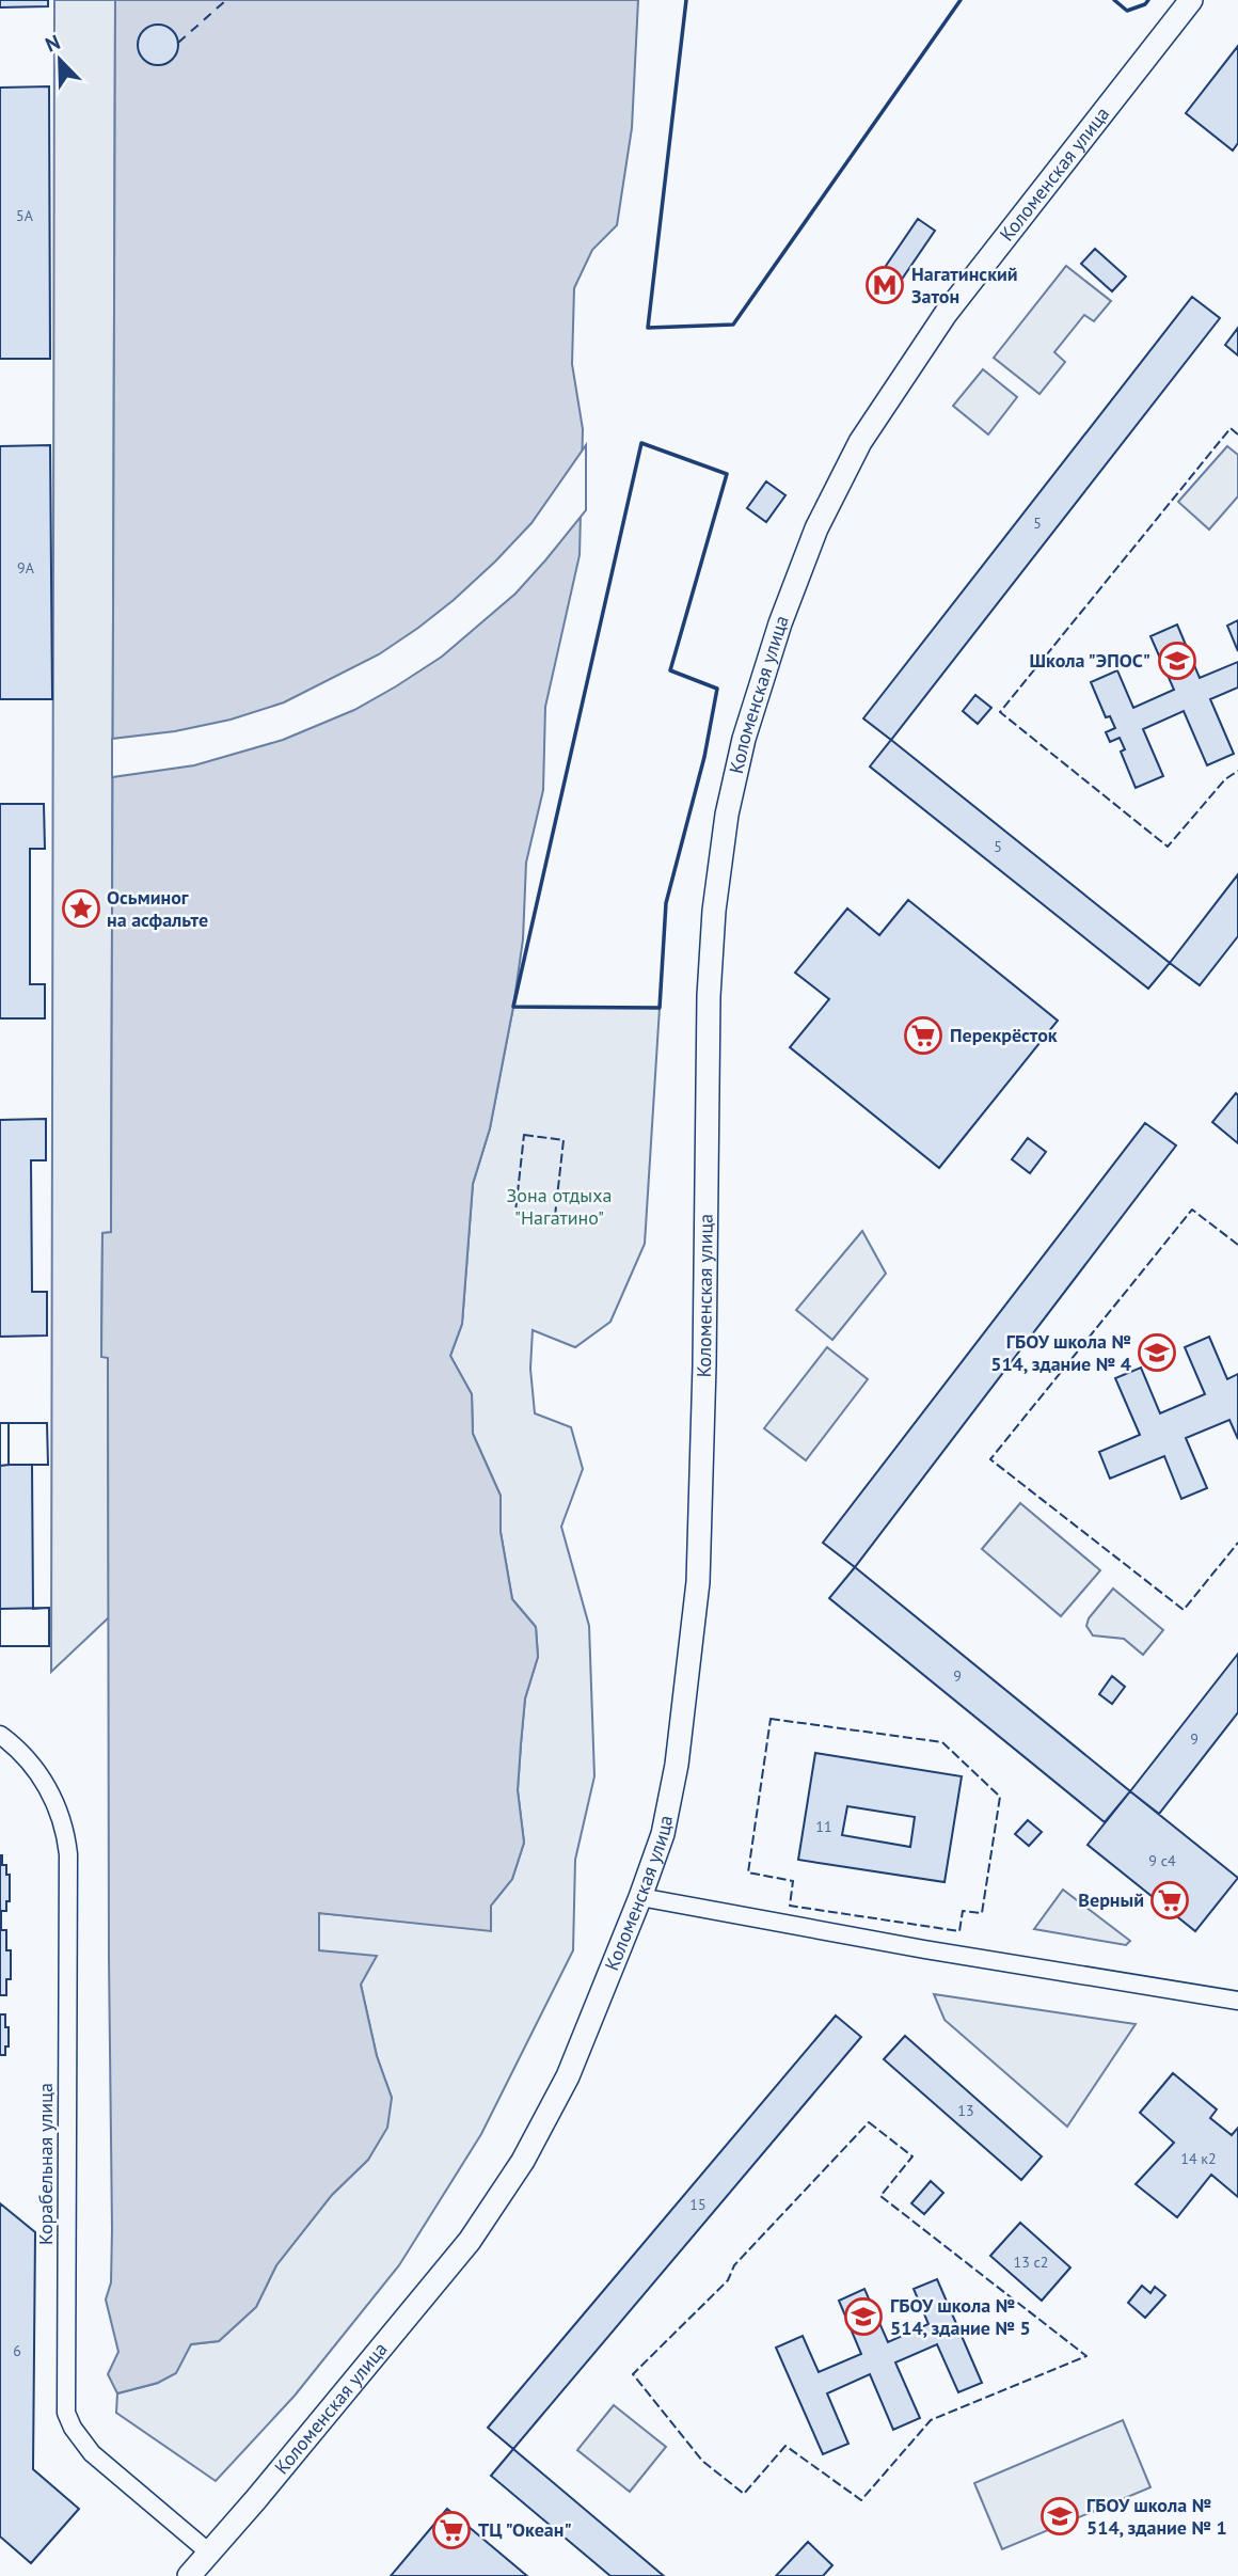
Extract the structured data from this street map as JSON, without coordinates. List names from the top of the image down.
{
  "streets": {
    "street": ["Коломенская улица", "Корабельная улица"]
  },
  "crossings": [
    ["Коломенская улица", "Корабельная улица"]
  ],
  "parks": ["Зона отдыха \"Нагатино\""],
  "places": {
    "metro station": ["Нагатинский Затон"],
    "school or university": [
      "Школа \"ЭПОС\"",
      "ГБОУ школа № 514, здание № 4",
      "ГБОУ школа № 514, здание № 5",
      "ГБОУ школа № 514, здание № 1"
    ],
    "place": ["Осьминог на асфальте"],
    "supermarket": ["Перекрёсток", "Верный", "ТЦ \"Океан\""]
  },
  "house_numbers": [
    "5А",
    "5",
    "9А",
    "5",
    "9",
    "9",
    "11",
    "9 с4",
    "13",
    "14 к2",
    "15",
    "13 с2",
    "6"
  ],
  "north": "top left"
}
